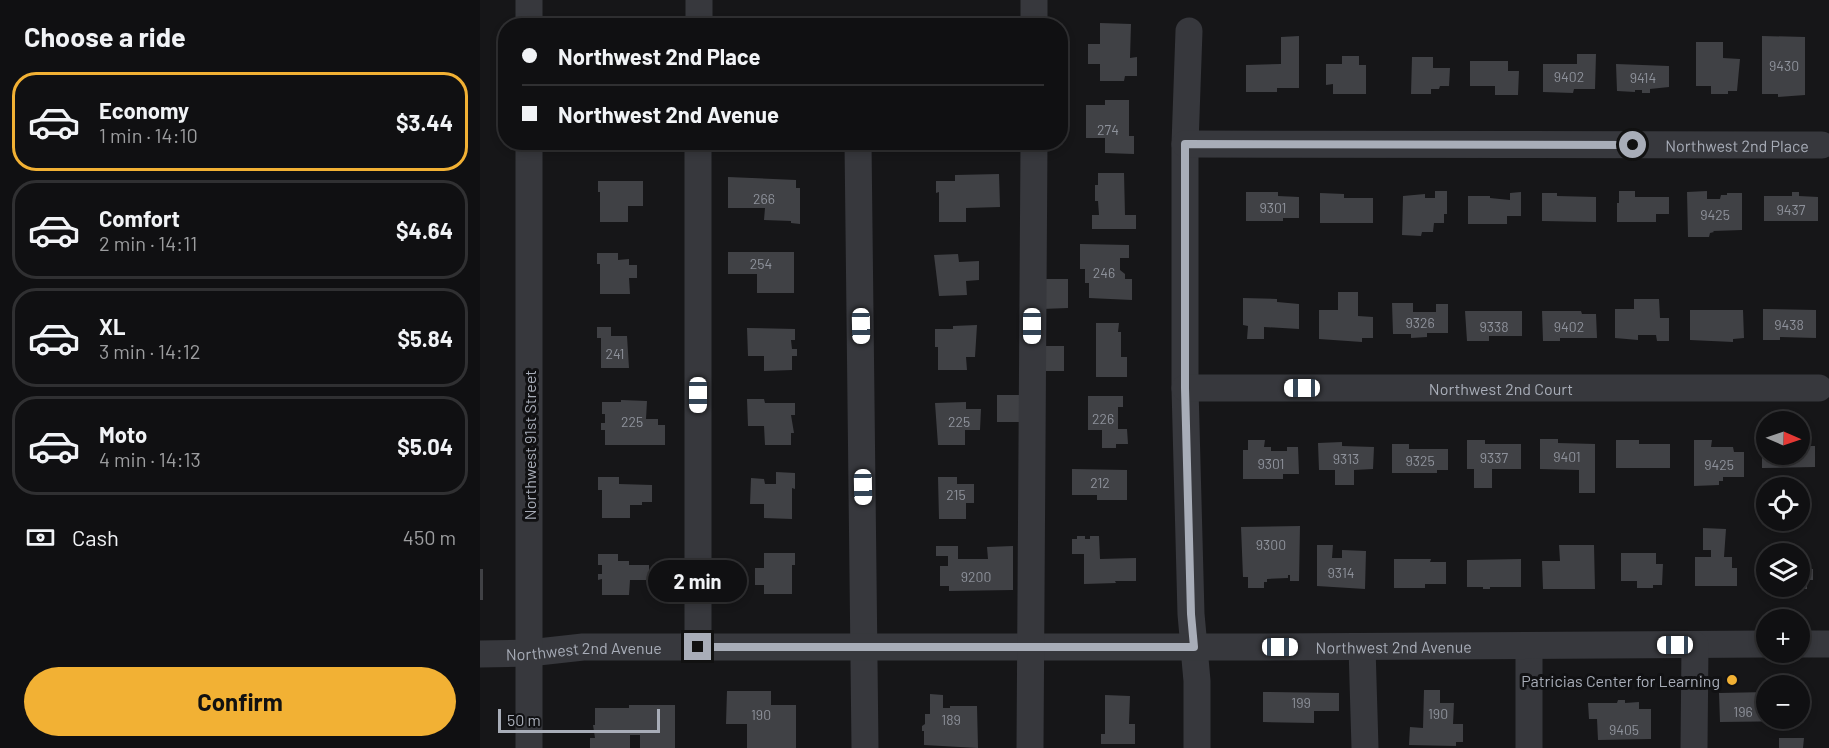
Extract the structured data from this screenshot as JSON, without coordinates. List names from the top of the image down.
{
  "streets": {
    "street": [
      "Northwest 2nd Place",
      "Northwest 2nd Court",
      "Northwest 91st Street",
      "Northwest 2nd Avenue"
    ]
  },
  "crossings": [
    ["Northwest 91st Street", "Northwest 2nd Avenue"]
  ],
  "places": ["Patricias Center for Learning"],
  "house_numbers": [
    "9430",
    "9402",
    "9414",
    "274",
    "266",
    "9301",
    "9437",
    "9425",
    "254",
    "246",
    "9326",
    "9438",
    "9338",
    "9402",
    "241",
    "226",
    "225",
    "225",
    "9401",
    "9337",
    "9313",
    "9325",
    "9301",
    "9425",
    "212",
    "215",
    "9300",
    "9314",
    "9200",
    "199",
    "196",
    "190",
    "190",
    "189",
    "9405"
  ],
  "scale_bar": "50 m",
  "north": "right",
  "page": {
    "heading": "Choose a ride",
    "banner": ["Northwest 2nd Place", "Northwest 2nd Avenue"],
    "list": [
      {
        "name": "Economy",
        "note": "1 min · 14:10",
        "value": "$3.44"
      },
      {
        "name": "Comfort",
        "note": "2 min · 14:11",
        "value": "$4.64"
      },
      {
        "name": "XL",
        "note": "3 min · 14:12",
        "value": "$5.84"
      },
      {
        "name": "Moto",
        "note": "4 min · 14:13",
        "value": "$5.04"
      }
    ],
    "map_buttons": ["+", "−"],
    "pay": ["Cash", "450 m"],
    "bubble": "2 min",
    "buttons": "Confirm",
    "scale": "50 m"
  }
}
